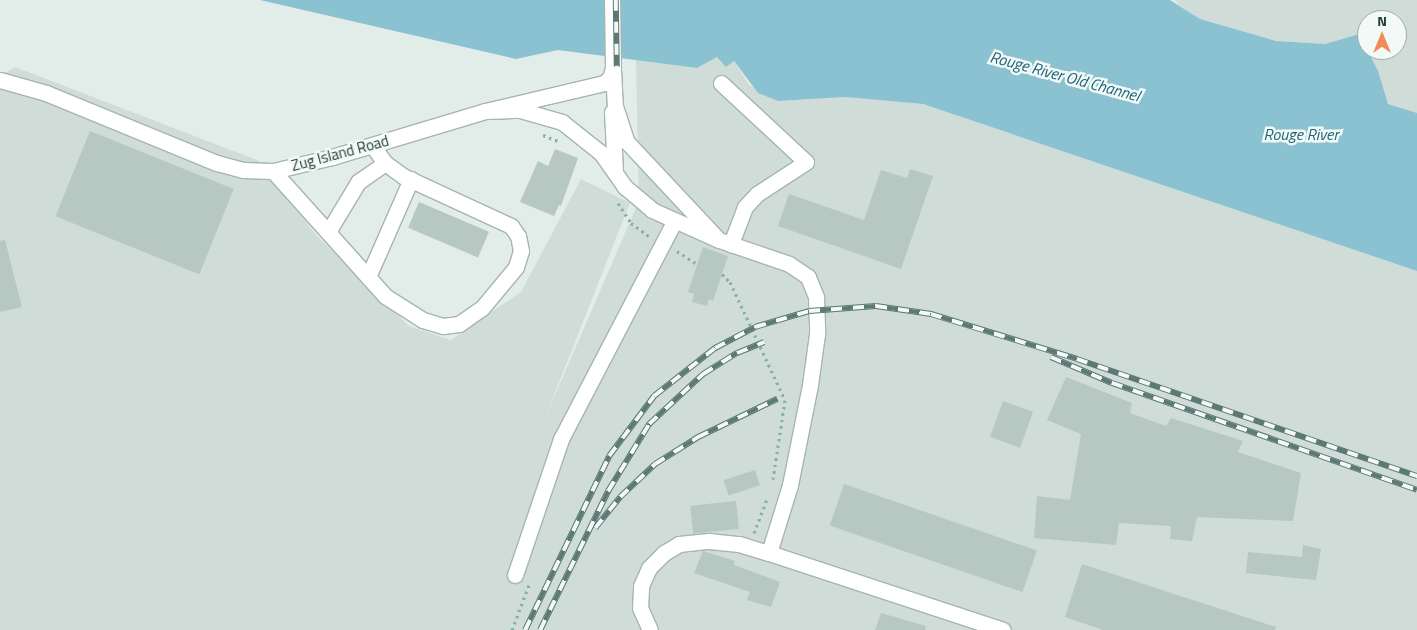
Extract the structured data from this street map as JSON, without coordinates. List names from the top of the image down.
{
  "streets": {
    "street": ["Zug Island Road"]
  },
  "water": ["Rouge River Old Channel", "Rouge River"],
  "north": "top"
}
